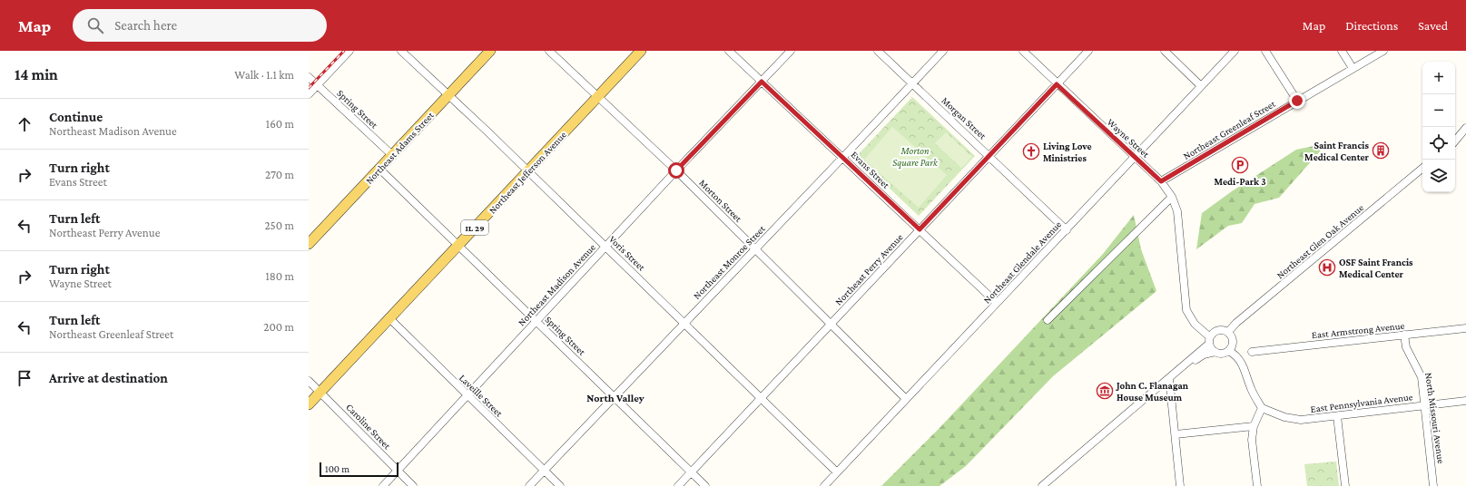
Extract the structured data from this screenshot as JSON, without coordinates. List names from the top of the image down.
{
  "streets": {
    "main road": ["Northeast Adams Street", "Northeast Jefferson Avenue", "IL 29"],
    "street": [
      "Spring Street",
      "Morgan Street",
      "Northeast Greenleaf Street",
      "Wayne Street",
      "Evans Street",
      "Morton Street",
      "Northeast Glen Oak Avenue",
      "Voris Street",
      "Northeast Monroe Street",
      "Northeast Glendale Avenue",
      "Northeast Perry Avenue",
      "Northeast Madison Avenue",
      "East Armstrong Avenue",
      "Laveille Street",
      "East Pennsylvania Avenue",
      "North Missouri Avenue",
      "Caroline Street"
    ]
  },
  "crossings": [
    ["Spring Street", "Northeast Adams Street"],
    ["Spring Street", "Northeast Jefferson Avenue"],
    ["Spring Street", "Northeast Monroe Street"],
    ["Spring Street", "Northeast Perry Avenue"],
    ["Spring Street", "Northeast Madison Avenue"],
    ["Morgan Street", "Northeast Monroe Street"],
    ["Morgan Street", "Northeast Glendale Avenue"],
    ["Morgan Street", "Northeast Perry Avenue"],
    ["Northeast Greenleaf Street", "Wayne Street"],
    ["Wayne Street", "Northeast Glen Oak Avenue"],
    ["Wayne Street", "Northeast Glendale Avenue"],
    ["Wayne Street", "Northeast Perry Avenue"],
    ["Northeast Adams Street", "Voris Street"],
    ["Evans Street", "Northeast Monroe Street"],
    ["Evans Street", "Northeast Glendale Avenue"],
    ["Evans Street", "Northeast Perry Avenue"],
    ["Evans Street", "Northeast Madison Avenue"],
    ["Northeast Jefferson Avenue", "Morton Street"],
    ["Northeast Jefferson Avenue", "Voris Street"],
    ["Northeast Jefferson Avenue", "Laveille Street"],
    ["Northeast Jefferson Avenue", "Caroline Street"],
    ["Morton Street", "Northeast Monroe Street"],
    ["Morton Street", "Northeast Glendale Avenue"],
    ["Morton Street", "Northeast Perry Avenue"],
    ["Morton Street", "Northeast Madison Avenue"],
    ["Voris Street", "Northeast Monroe Street"],
    ["Voris Street", "Northeast Glendale Avenue"],
    ["Voris Street", "Northeast Perry Avenue"],
    ["Voris Street", "Northeast Madison Avenue"],
    ["Northeast Monroe Street", "Laveille Street"],
    ["Northeast Madison Avenue", "Laveille Street"],
    ["Northeast Madison Avenue", "Caroline Street"],
    ["East Armstrong Avenue", "North Missouri Avenue"],
    ["East Pennsylvania Avenue", "North Missouri Avenue"]
  ],
  "districts": ["North Valley"],
  "parks": ["Morton Square Park"],
  "places": {
    "building": ["Saint Francis Medical Center"],
    "church": ["Living Love Ministries"],
    "parking": ["Medi-Park 3"],
    "hospital": ["OSF Saint Francis Medical Center"],
    "museum": ["John C. Flanagan House Museum"]
  },
  "scale_bar": "100 m",
  "page": {
    "header": "Map",
    "search": "Search here",
    "nav": ["Map", "Directions", "Saved"],
    "heading": ["14 min", "Walk · 1.1 km"],
    "map_buttons": ["+", "−"],
    "list": [
      ["Continue", "Northeast Madison Avenue", "160 m"],
      ["Turn right", "Evans Street", "270 m"],
      ["Turn left", "Northeast Perry Avenue", "250 m"],
      ["Turn right", "Wayne Street", "180 m"],
      ["Turn left", "Northeast Greenleaf Street", "200 m"],
      "Arrive at destination"
    ],
    "scale": "100 m"
  }
}
